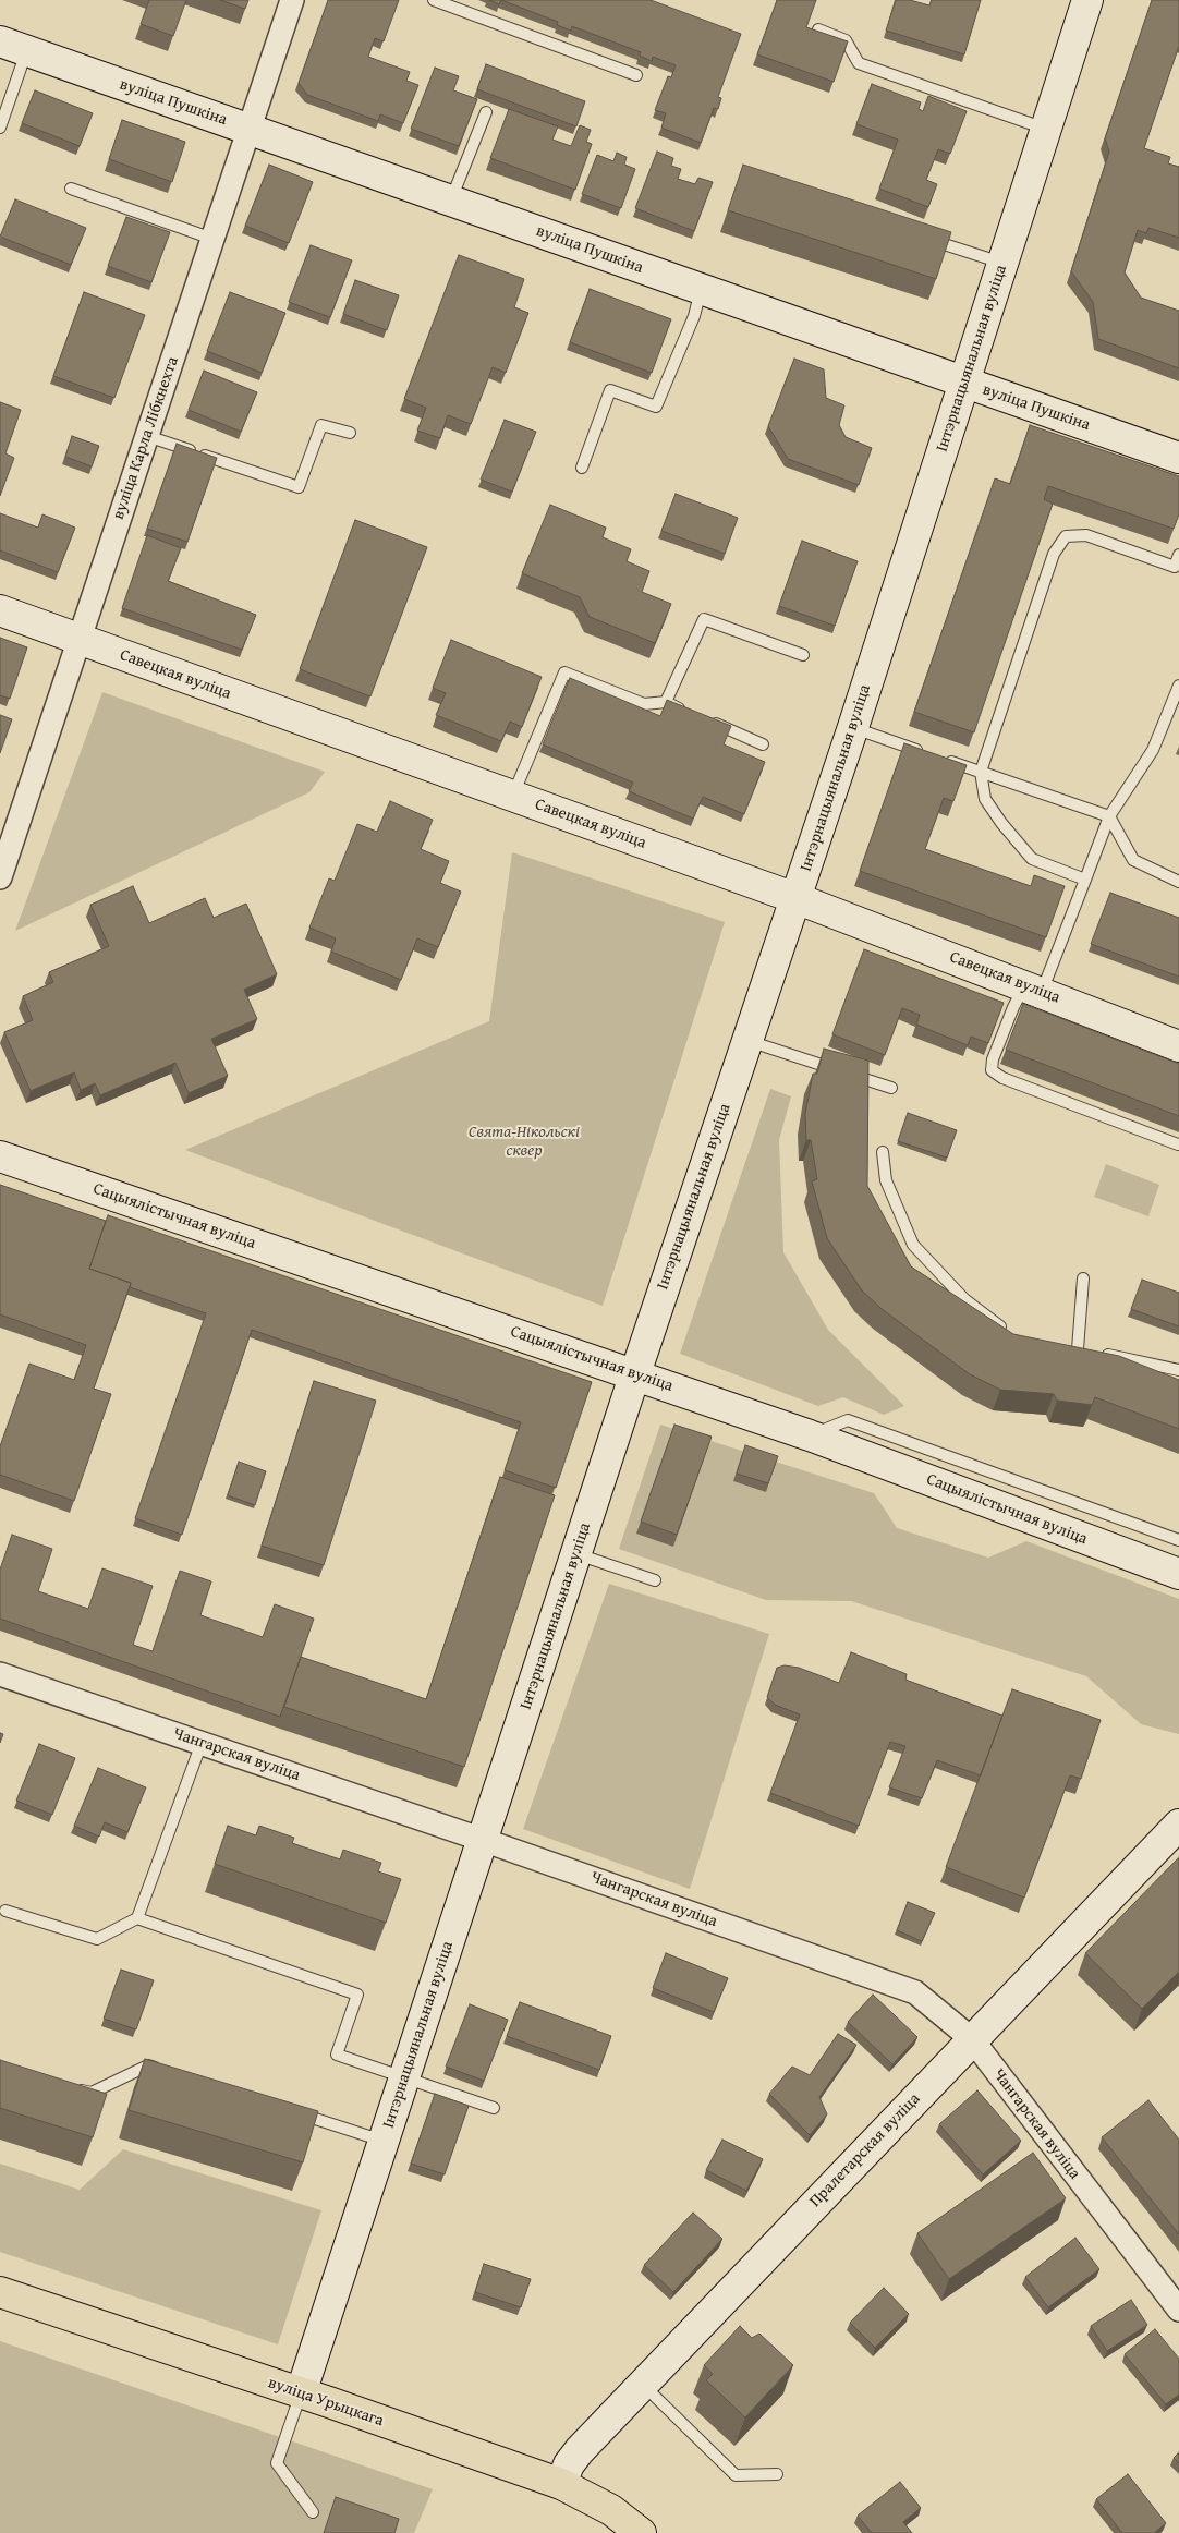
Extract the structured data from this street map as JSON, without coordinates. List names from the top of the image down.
{
  "streets": {
    "main road": [
      "вуліца Пушкіна",
      "Інтэрнацыянальная вуліца",
      "Савецкая вуліца",
      "Сацыялістычная вуліца",
      "Пралетарская вуліца",
      "вуліца Урыцкага"
    ],
    "street": ["вуліца Карла Лібкнехта", "Чангарская вуліца"]
  },
  "crossings": [
    ["вуліца Пушкіна", "Інтэрнацыянальная вуліца"],
    ["вуліца Пушкіна", "вуліца Карла Лібкнехта"],
    ["Інтэрнацыянальная вуліца", "Савецкая вуліца"],
    ["Інтэрнацыянальная вуліца", "Сацыялістычная вуліца"],
    ["Інтэрнацыянальная вуліца", "Чангарская вуліца"],
    ["Інтэрнацыянальная вуліца", "вуліца Урыцкага"],
    ["вуліца Карла Лібкнехта", "Савецкая вуліца"],
    ["Чангарская вуліца", "Пралетарская вуліца"],
    ["Пралетарская вуліца", "вуліца Урыцкага"]
  ],
  "parks": ["Свята-Нікольскі сквер"]
}
